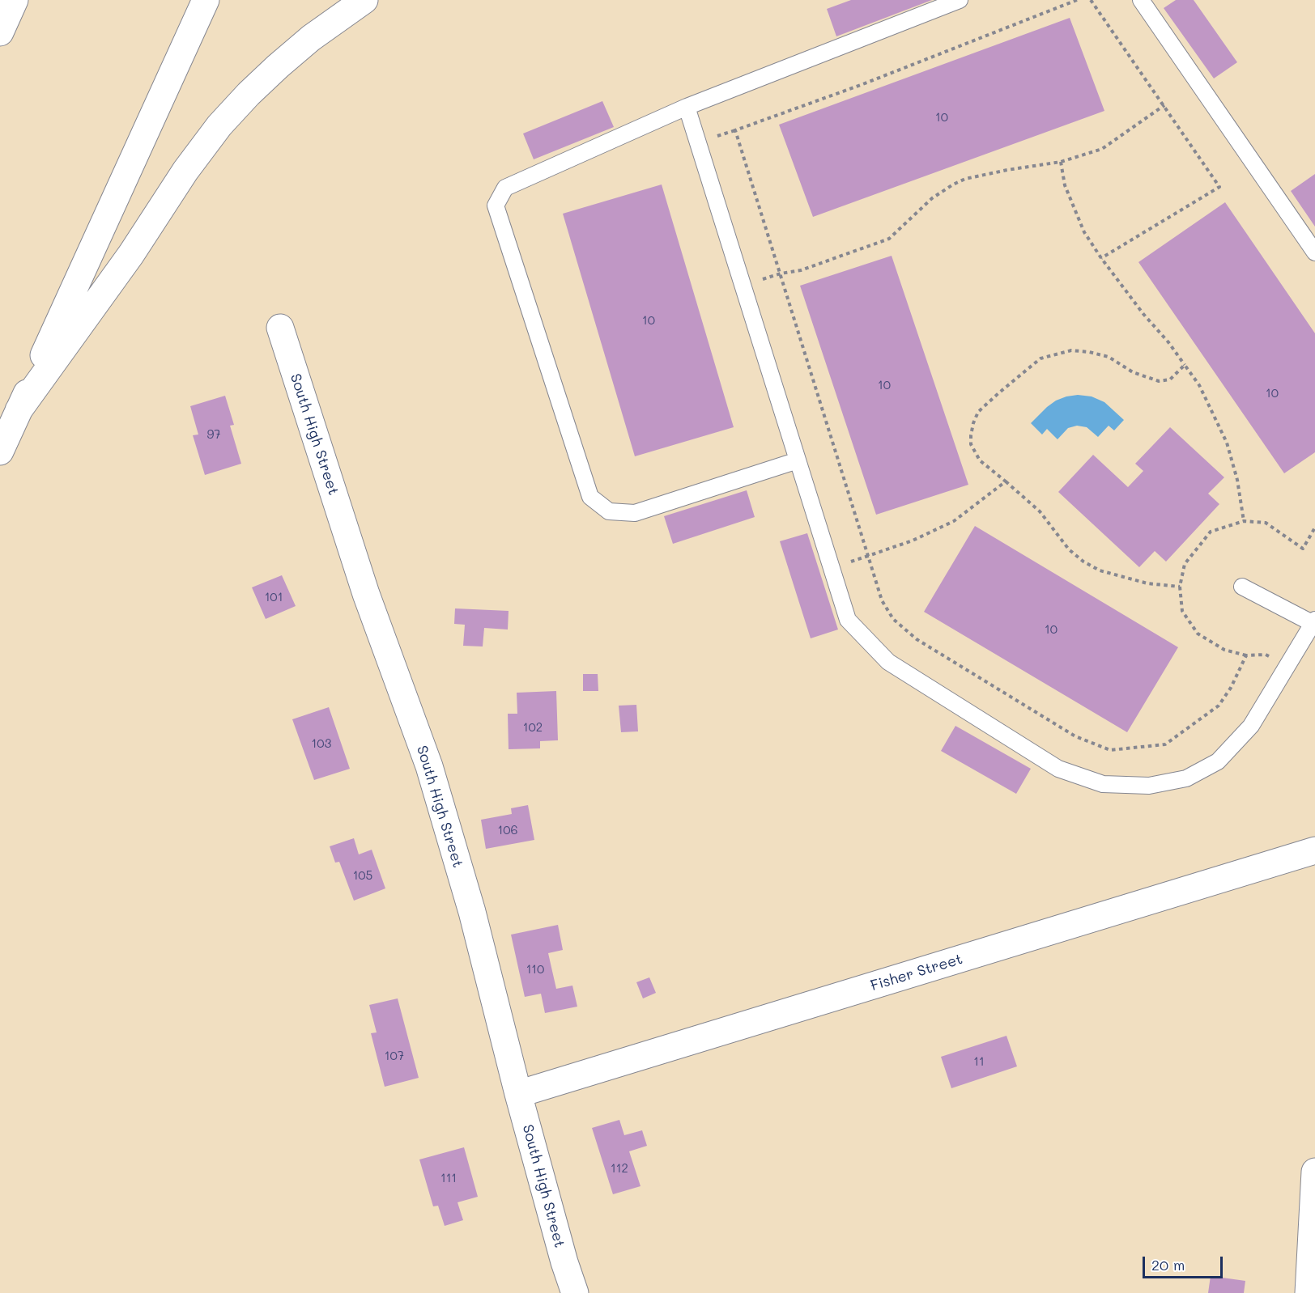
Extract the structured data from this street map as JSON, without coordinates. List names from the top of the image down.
{
  "streets": {
    "main road": ["South High Street", "Fisher Street"]
  },
  "crossings": [
    ["South High Street", "Fisher Street"]
  ],
  "house_numbers": [
    "10",
    "10",
    "10",
    "10",
    "97",
    "101",
    "10",
    "102",
    "103",
    "106",
    "105",
    "110",
    "107",
    "11",
    "112",
    "111"
  ],
  "scale_bar": "20 m"
}
